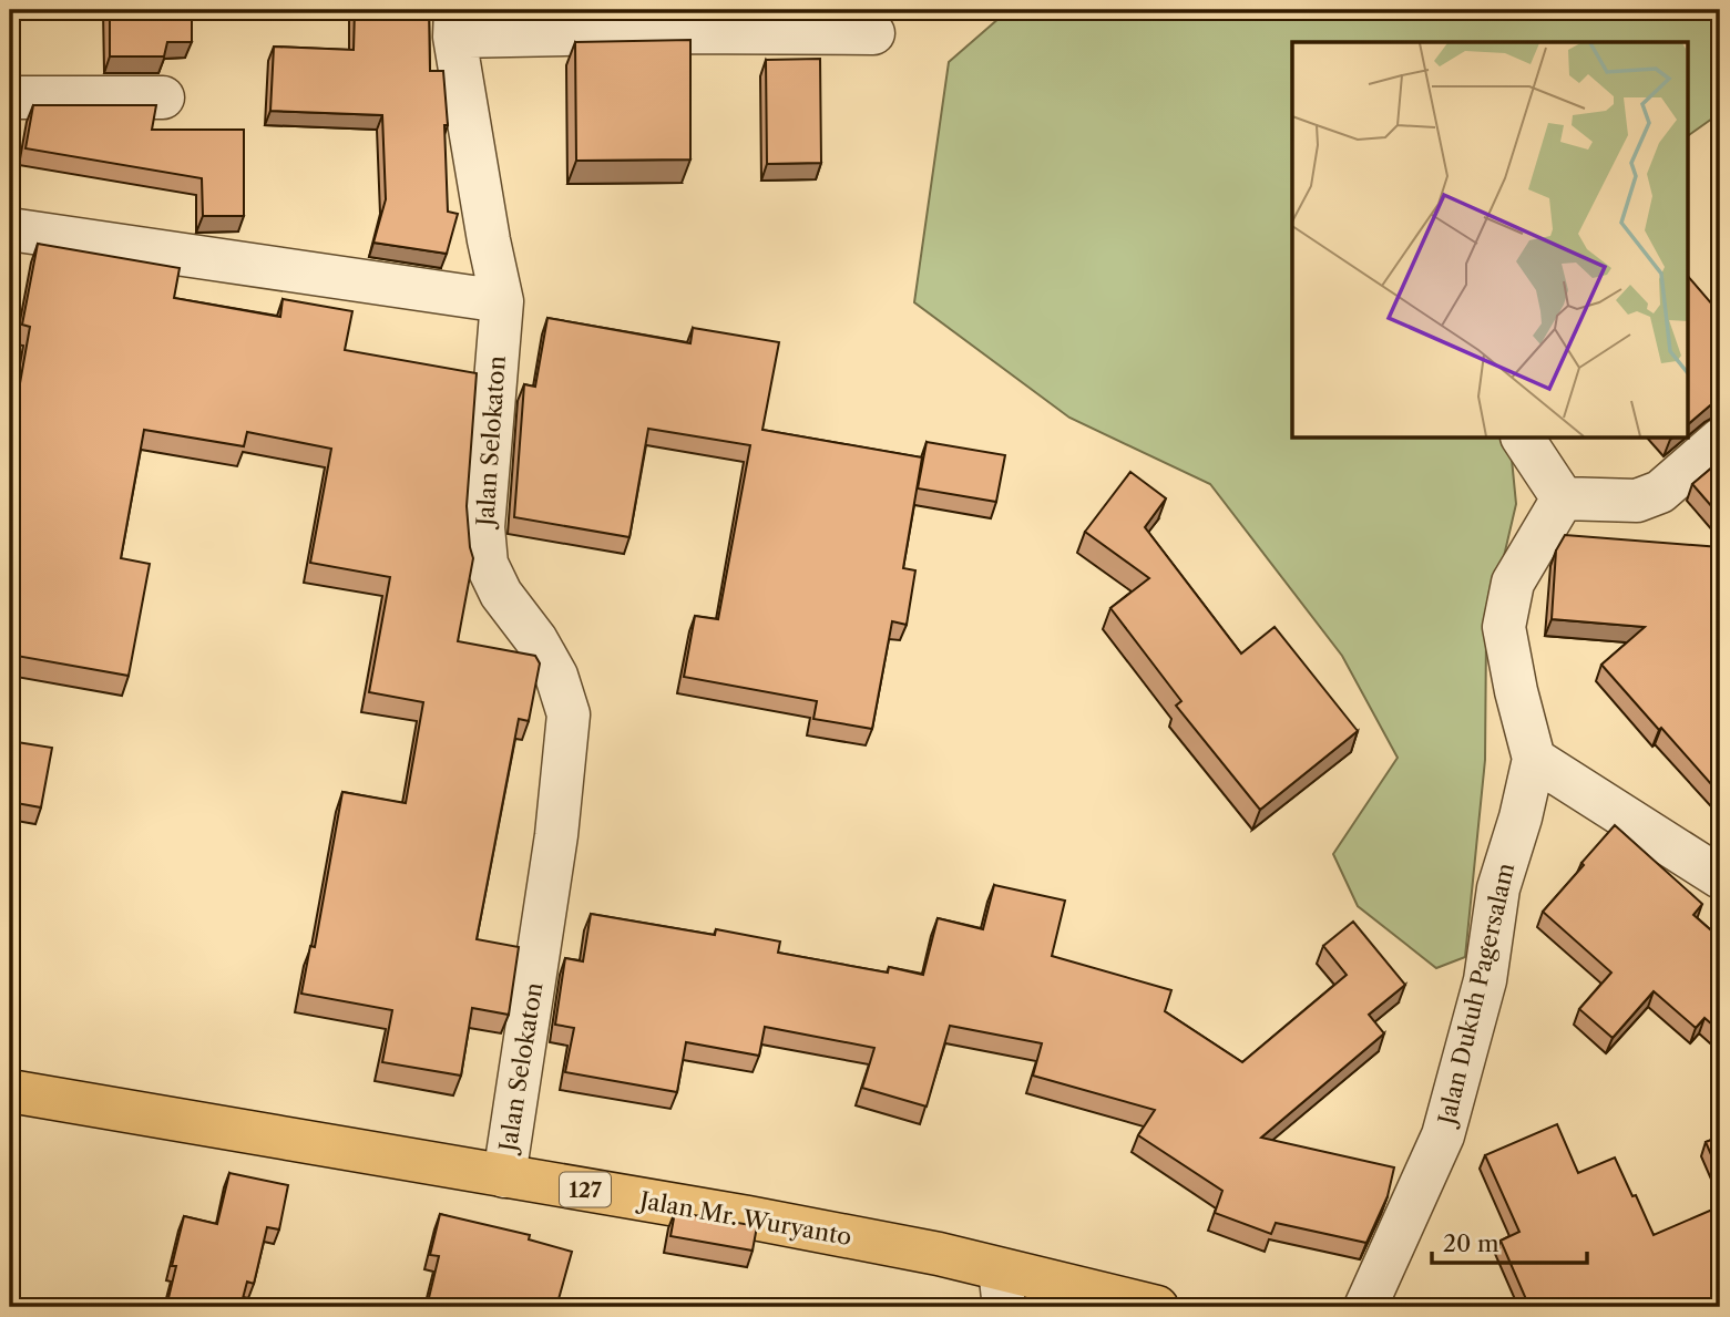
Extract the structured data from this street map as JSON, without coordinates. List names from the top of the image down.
{
  "streets": {
    "main road": ["127", "Jalan Mr. Wuryanto"],
    "street": ["Jalan Selokaton", "Jalan Dukuh Pagersalam"]
  },
  "crossings": [
    ["Jalan Selokaton", "Jalan Mr. Wuryanto"]
  ],
  "scale_bar": "20 m"
}
